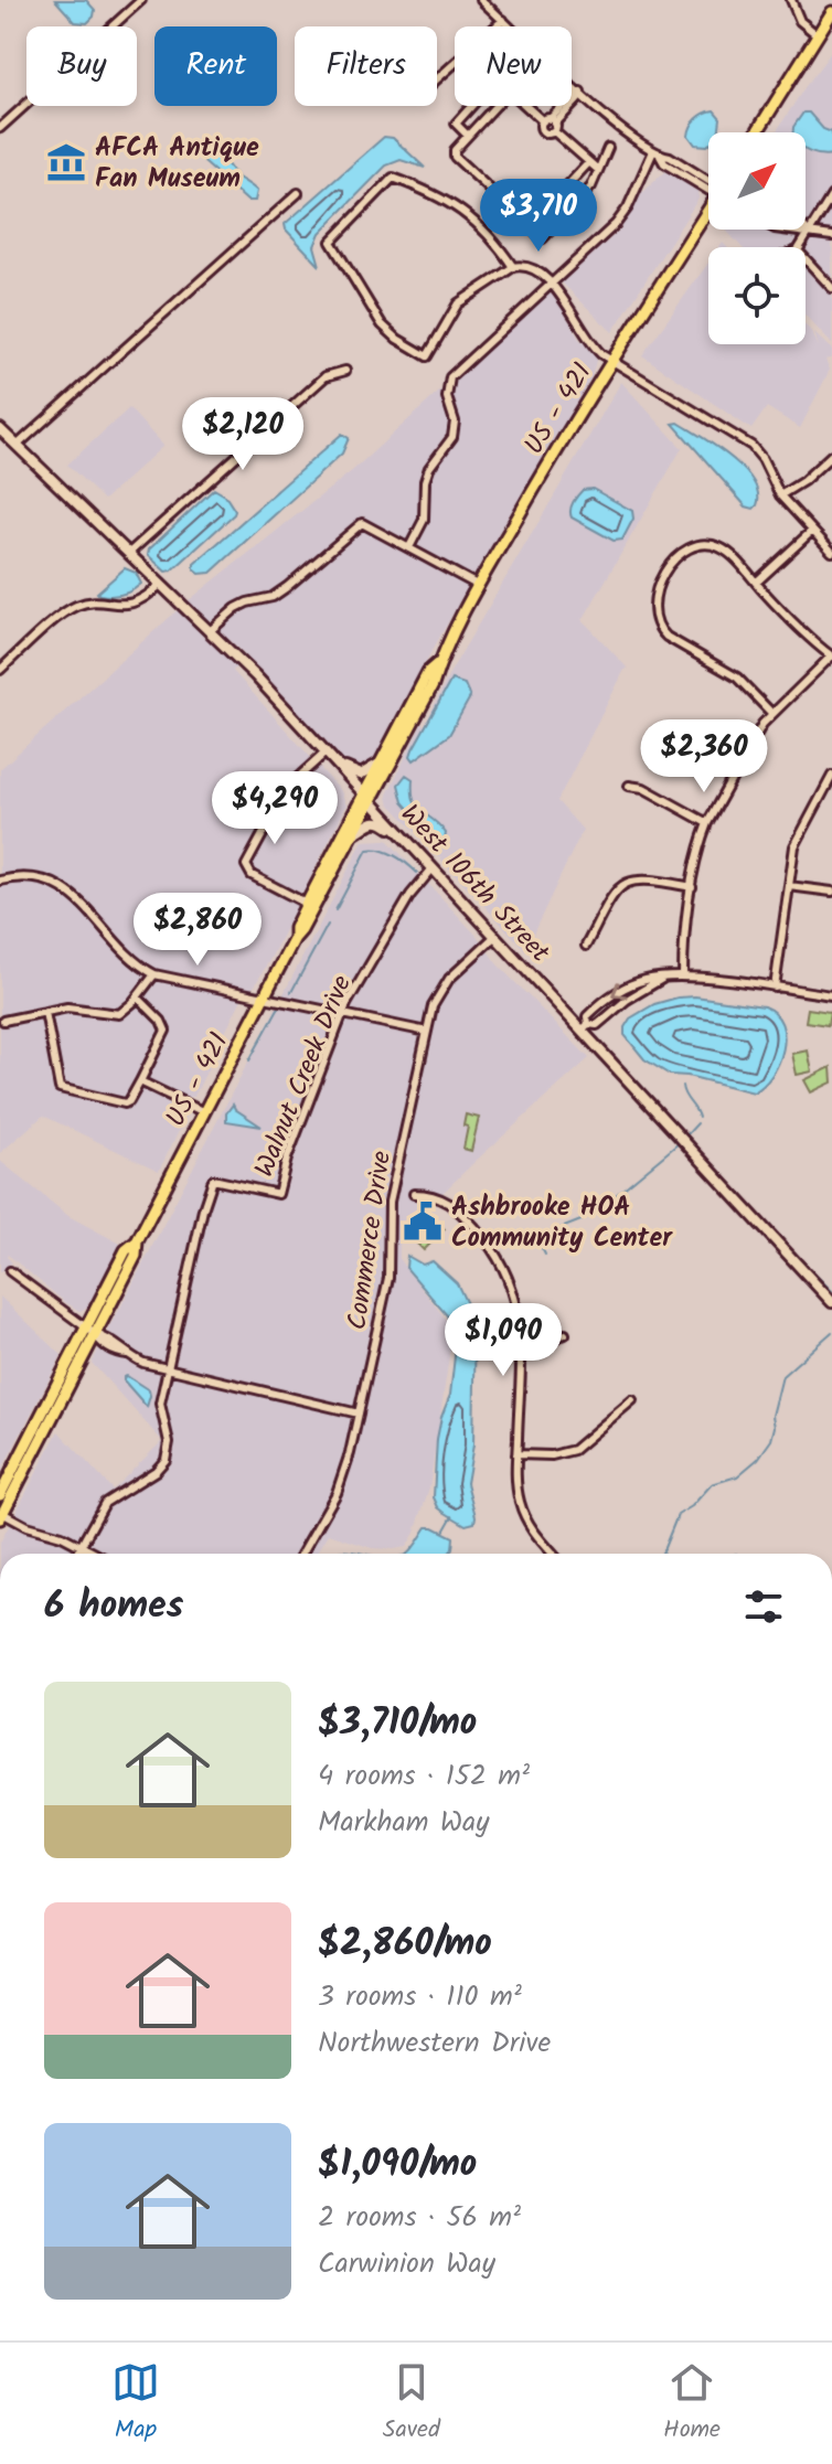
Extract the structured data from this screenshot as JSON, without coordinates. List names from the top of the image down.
{
  "streets": {
    "main road": ["US - 421"],
    "street": ["West 106th Street", "Walnut Creek Drive", "Commerce Drive"]
  },
  "crossings": [
    ["US - 421", "West 106th Street"],
    ["West 106th Street", "Walnut Creek Drive"],
    ["West 106th Street", "Commerce Drive"]
  ],
  "places": {
    "museum": ["AFCA Antique Fan Museum"],
    "public building": ["Ashbrooke HOA Community Center"]
  },
  "north": "top right",
  "page": {
    "chip": [
      "Buy",
      "Rent",
      "Filters",
      "New"
    ],
    "price": [
      "$3,710",
      "$2,120",
      "$2,360",
      "$4,290",
      "$2,860",
      "$1,090"
    ],
    "heading": "6 homes",
    "list": [
      {
        "name": "$3,710/mo",
        "note": "4 rooms · 152 m² · Markham Way"
      },
      {
        "name": "$2,860/mo",
        "note": "3 rooms · 110 m² · Northwestern Drive"
      },
      {
        "name": "$1,090/mo",
        "note": "2 rooms · 56 m² · Carwinion Way"
      }
    ],
    "tabs": ["Map", "Saved", "Home"]
  }
}
